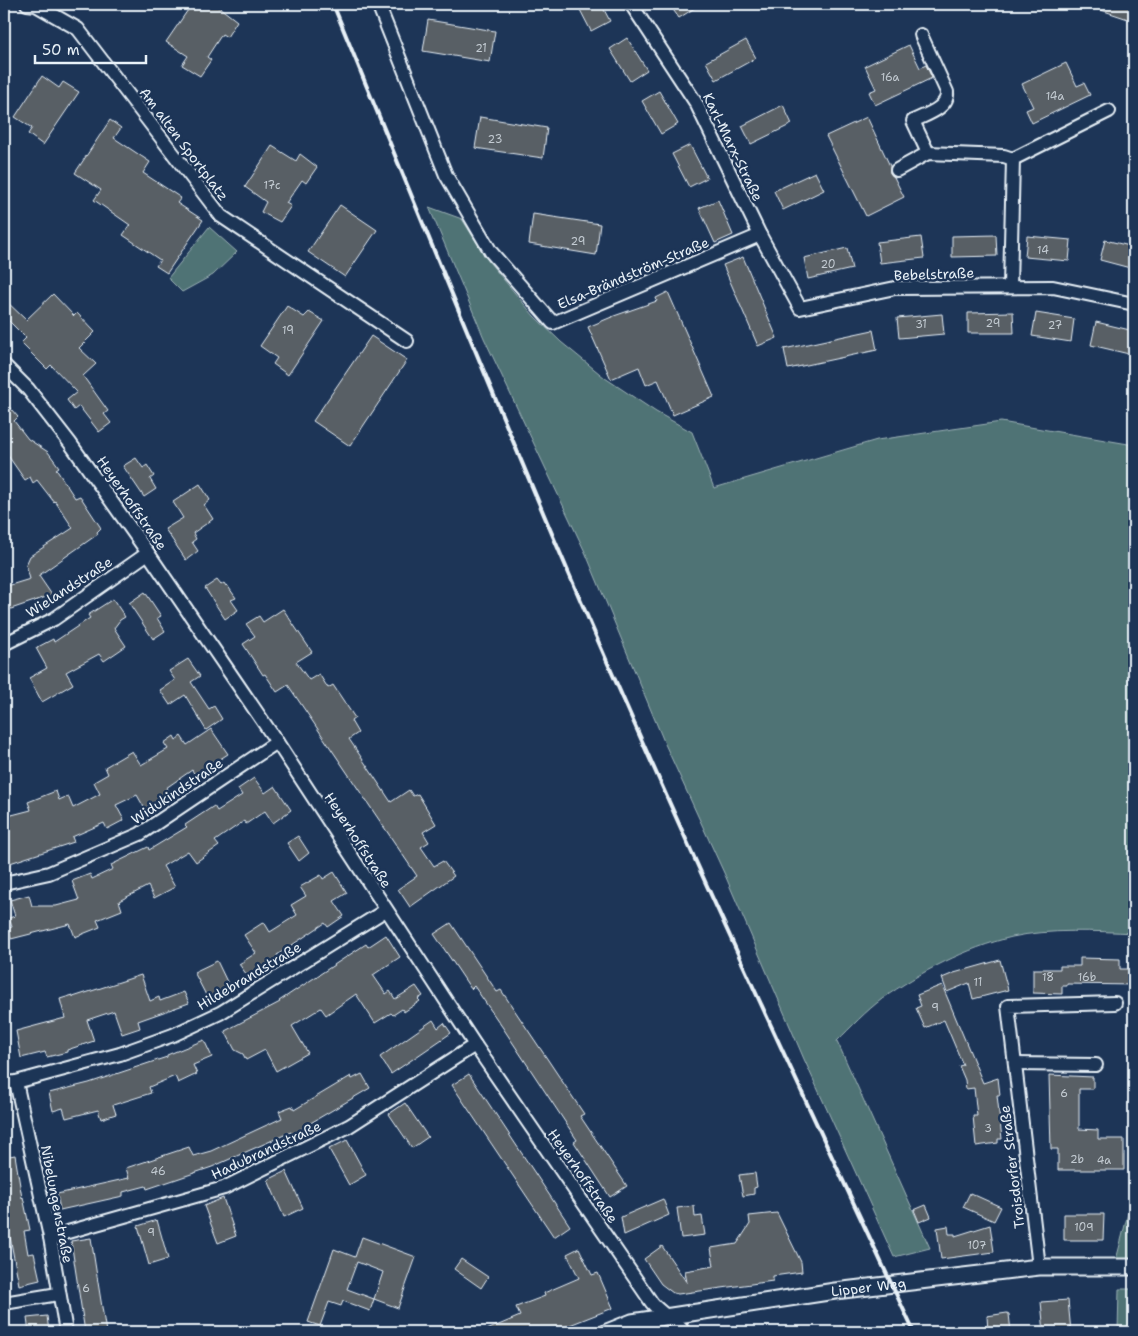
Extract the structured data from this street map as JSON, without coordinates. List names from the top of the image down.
{
  "streets": {
    "street": [
      "Am alten Sportplatz",
      "Karl-Marx-Straße",
      "Elsa-Brändström-Straße",
      "Bebelstraße",
      "Heyerhoffstraße",
      "Wielandstraße",
      "Widukindstraße",
      "Hildebrandstraße",
      "Hadubrandstraße",
      "Troisdorfer Straße",
      "Nibelungenstraße",
      "Lipper Weg"
    ]
  },
  "crossings": [
    ["Karl-Marx-Straße", "Elsa-Brändström-Straße"],
    ["Karl-Marx-Straße", "Bebelstraße"],
    ["Heyerhoffstraße", "Wielandstraße"],
    ["Heyerhoffstraße", "Widukindstraße"],
    ["Heyerhoffstraße", "Hildebrandstraße"],
    ["Heyerhoffstraße", "Hadubrandstraße"],
    ["Heyerhoffstraße", "Lipper Weg"],
    ["Hildebrandstraße", "Nibelungenstraße"],
    ["Hadubrandstraße", "Nibelungenstraße"],
    ["Troisdorfer Straße", "Lipper Weg"]
  ],
  "house_numbers": [
    "21",
    "16a",
    "14a",
    "23",
    "17c",
    "29",
    "14",
    "20",
    "29",
    "31",
    "27",
    "19",
    "18",
    "16b",
    "11",
    "9",
    "6",
    "3",
    "2b",
    "4a",
    "46",
    "109",
    "9",
    "107",
    "6"
  ],
  "scale_bar": "50 m"
}
